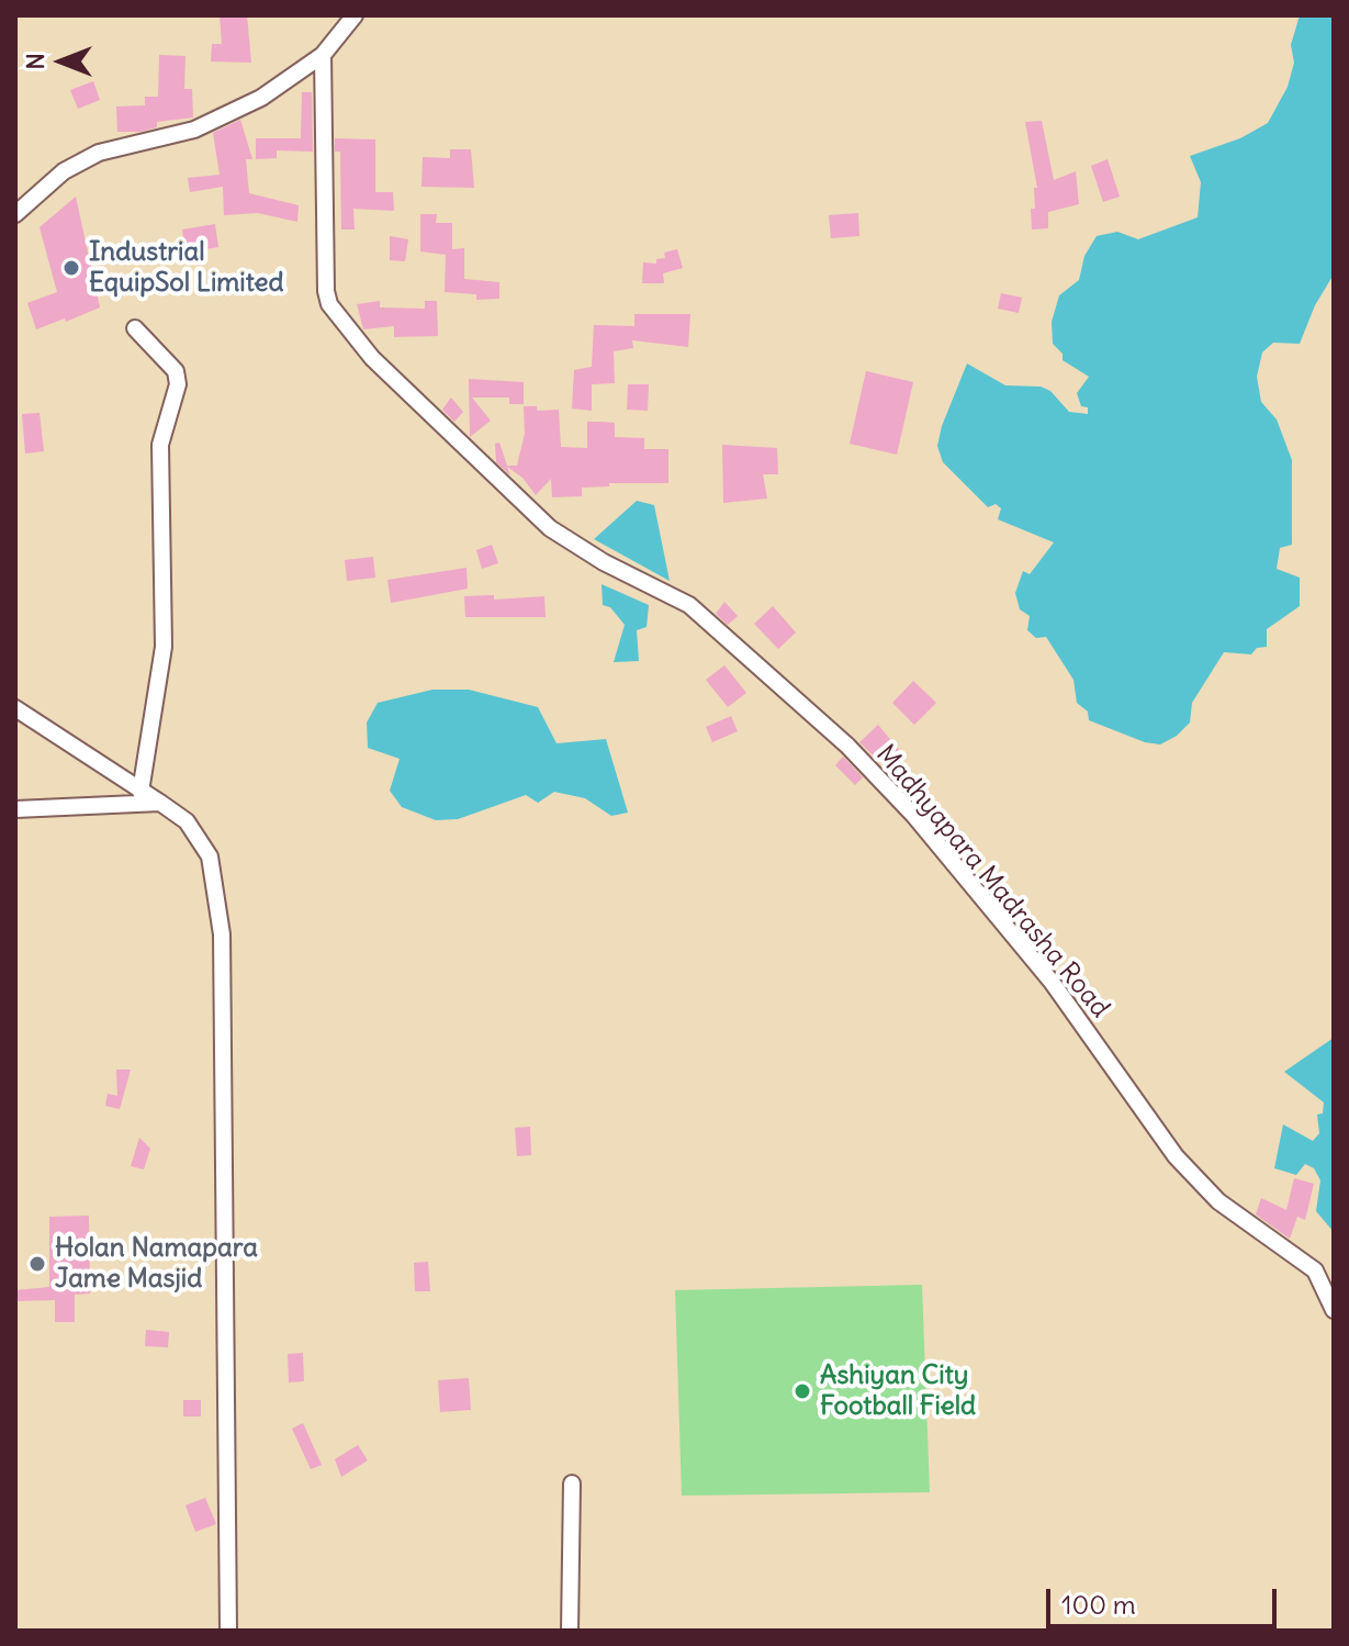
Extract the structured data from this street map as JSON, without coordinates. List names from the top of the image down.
{
  "streets": {
    "street": ["Madhyapara Madrasha Road"]
  },
  "places": ["Industrial EquipSol Limited", "Holan Namapara Jame Masjid", "Ashiyan City Football Field"],
  "scale_bar": "100 m",
  "north": "left"
}
